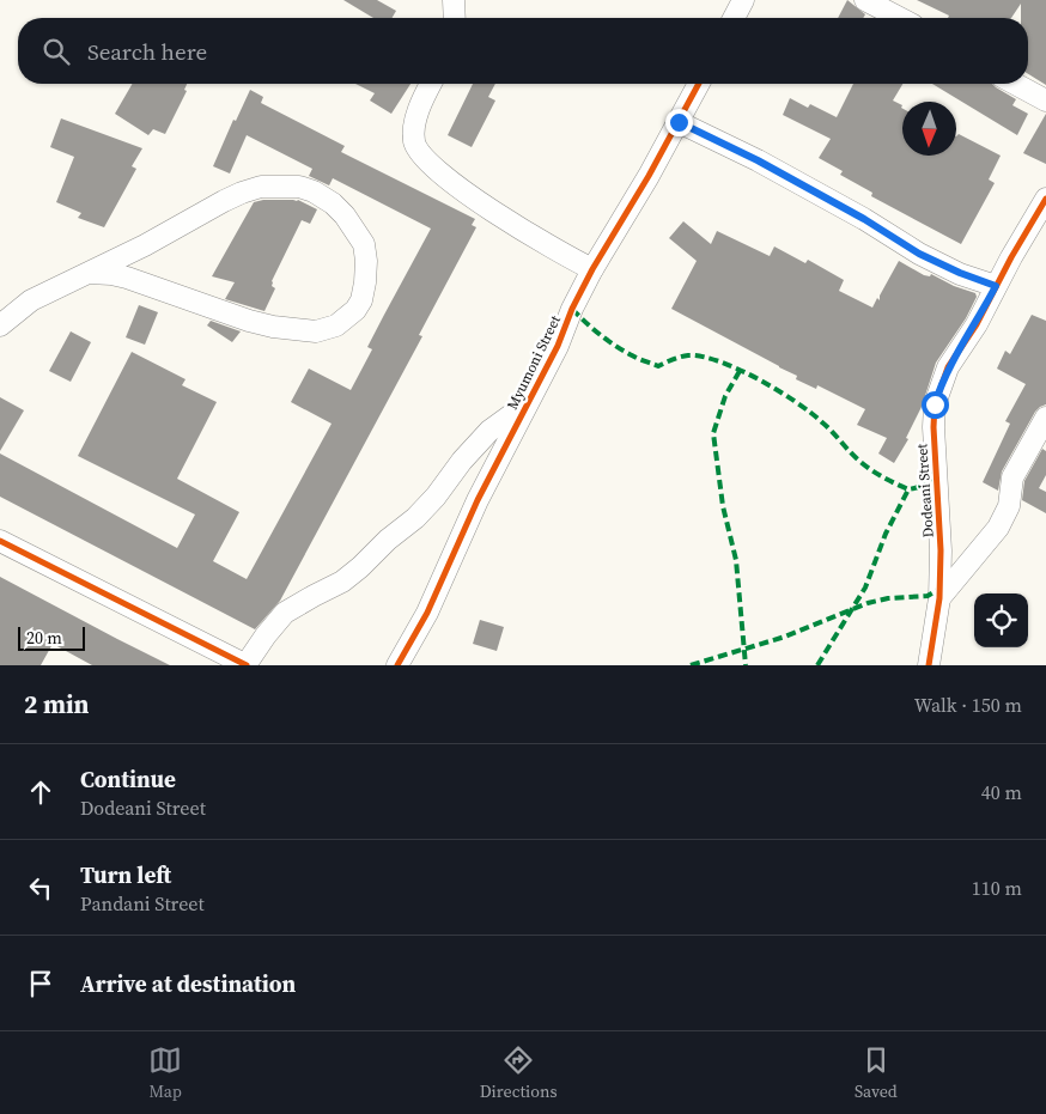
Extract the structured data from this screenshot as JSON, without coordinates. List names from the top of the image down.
{
  "streets": {
    "street": ["Myumoni Street", "Dodeani Street"]
  },
  "scale_bar": "20 m",
  "north": "bottom",
  "page": {
    "search": "Search here",
    "scale": "20 m",
    "heading": ["2 min", "Walk · 150 m"],
    "list": [
      ["Continue", "Dodeani Street", "40 m"],
      ["Turn left", "Pandani Street", "110 m"],
      "Arrive at destination"
    ],
    "nav": ["Map", "Directions", "Saved"]
  }
}
